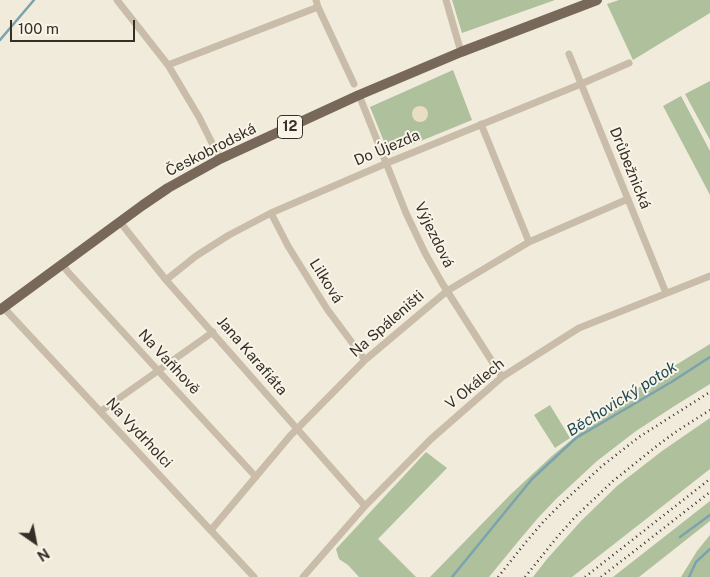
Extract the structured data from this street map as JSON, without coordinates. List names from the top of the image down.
{
  "streets": {
    "main road": ["12", "Českobrodská"],
    "street": [
      "Do Újezda",
      "Drůbežnická",
      "Výjezdová",
      "Lilková",
      "Na Spáleništi",
      "Jana Karafiáta",
      "Na Vaňhově",
      "V Okálech",
      "Na Vydrholci"
    ]
  },
  "crossings": [
    ["Do Újezda", "Drůbežnická"],
    ["Do Újezda", "Výjezdová"],
    ["Do Újezda", "Lilková"],
    ["Do Újezda", "Jana Karafiáta"],
    ["Českobrodská", "Výjezdová"],
    ["Českobrodská", "Jana Karafiáta"],
    ["Českobrodská", "Na Vaňhově"],
    ["Českobrodská", "Na Vydrholci"],
    ["Drůbežnická", "Na Spáleništi"],
    ["Drůbežnická", "V Okálech"],
    ["Výjezdová", "Na Spáleništi"],
    ["Výjezdová", "V Okálech"],
    ["Lilková", "Na Spáleništi"],
    ["Na Spáleništi", "Jana Karafiáta"],
    ["Na Spáleništi", "Na Vaňhově"],
    ["Na Spáleništi", "Na Vydrholci"],
    ["Jana Karafiáta", "V Okálech"]
  ],
  "water": ["Běchovický potok"],
  "scale_bar": "100 m",
  "north": "bottom right"
}
